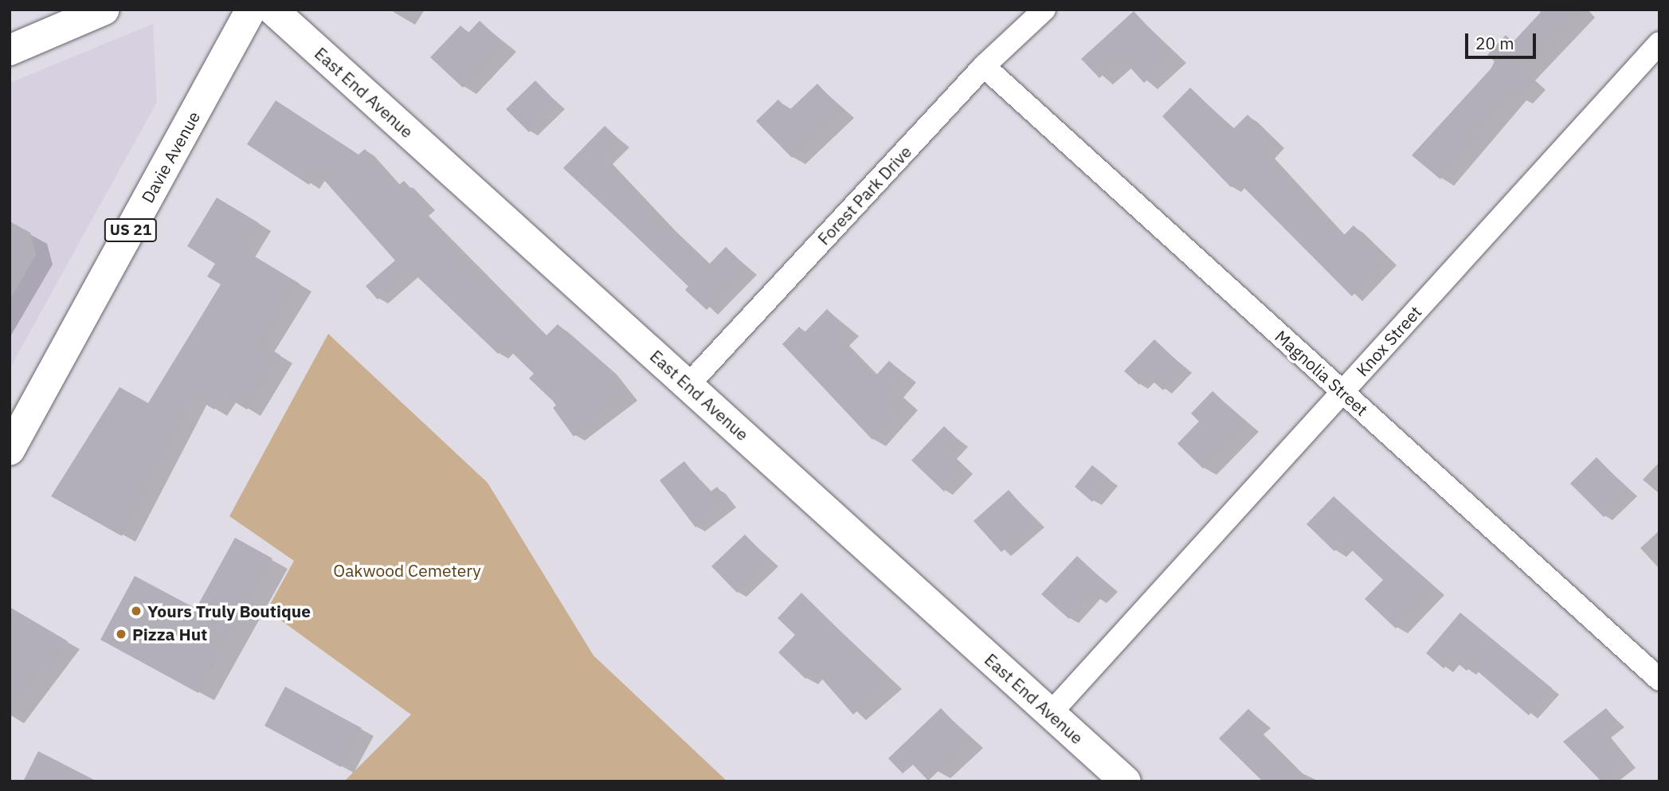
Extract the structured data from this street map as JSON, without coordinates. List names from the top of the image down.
{
  "streets": {
    "street": [
      "East End Avenue",
      "Davie Avenue",
      "Forest Park Drive",
      "US 21",
      "Knox Street",
      "Magnolia Street"
    ]
  },
  "crossings": [
    ["East End Avenue", "Forest Park Drive"],
    ["East End Avenue", "Knox Street"],
    ["Forest Park Drive", "Magnolia Street"],
    ["Knox Street", "Magnolia Street"]
  ],
  "parks": ["Oakwood Cemetery"],
  "places": ["Yours Truly Boutique", "Pizza Hut"],
  "scale_bar": "20 m"
}
